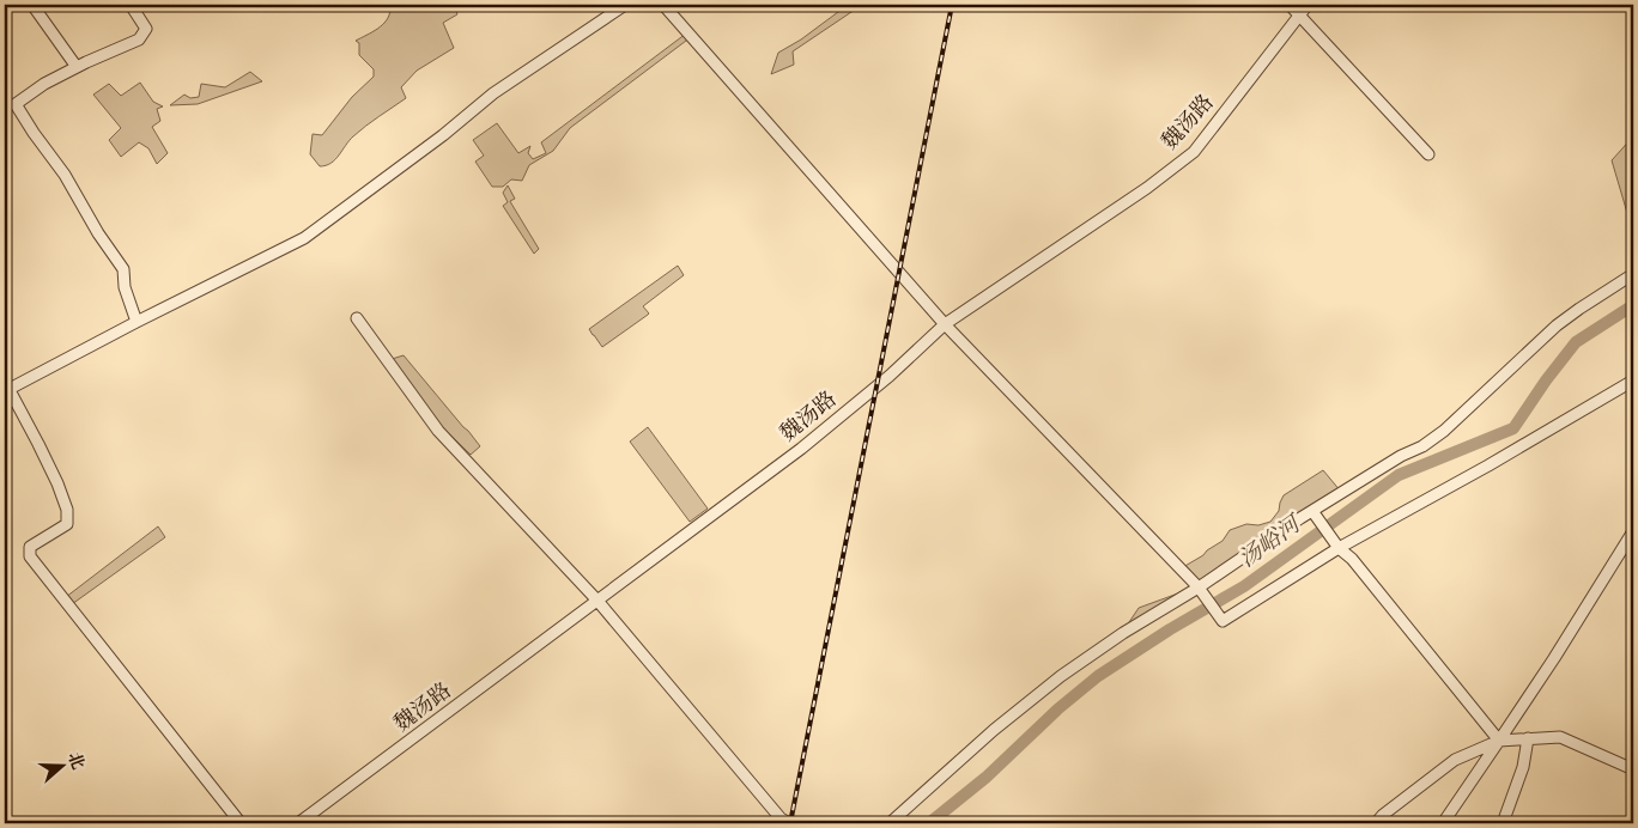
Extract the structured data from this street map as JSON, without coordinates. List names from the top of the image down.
{
  "streets": {
    "street": ["魏汤路"]
  },
  "water": ["汤峪河"],
  "north": "right"
}
